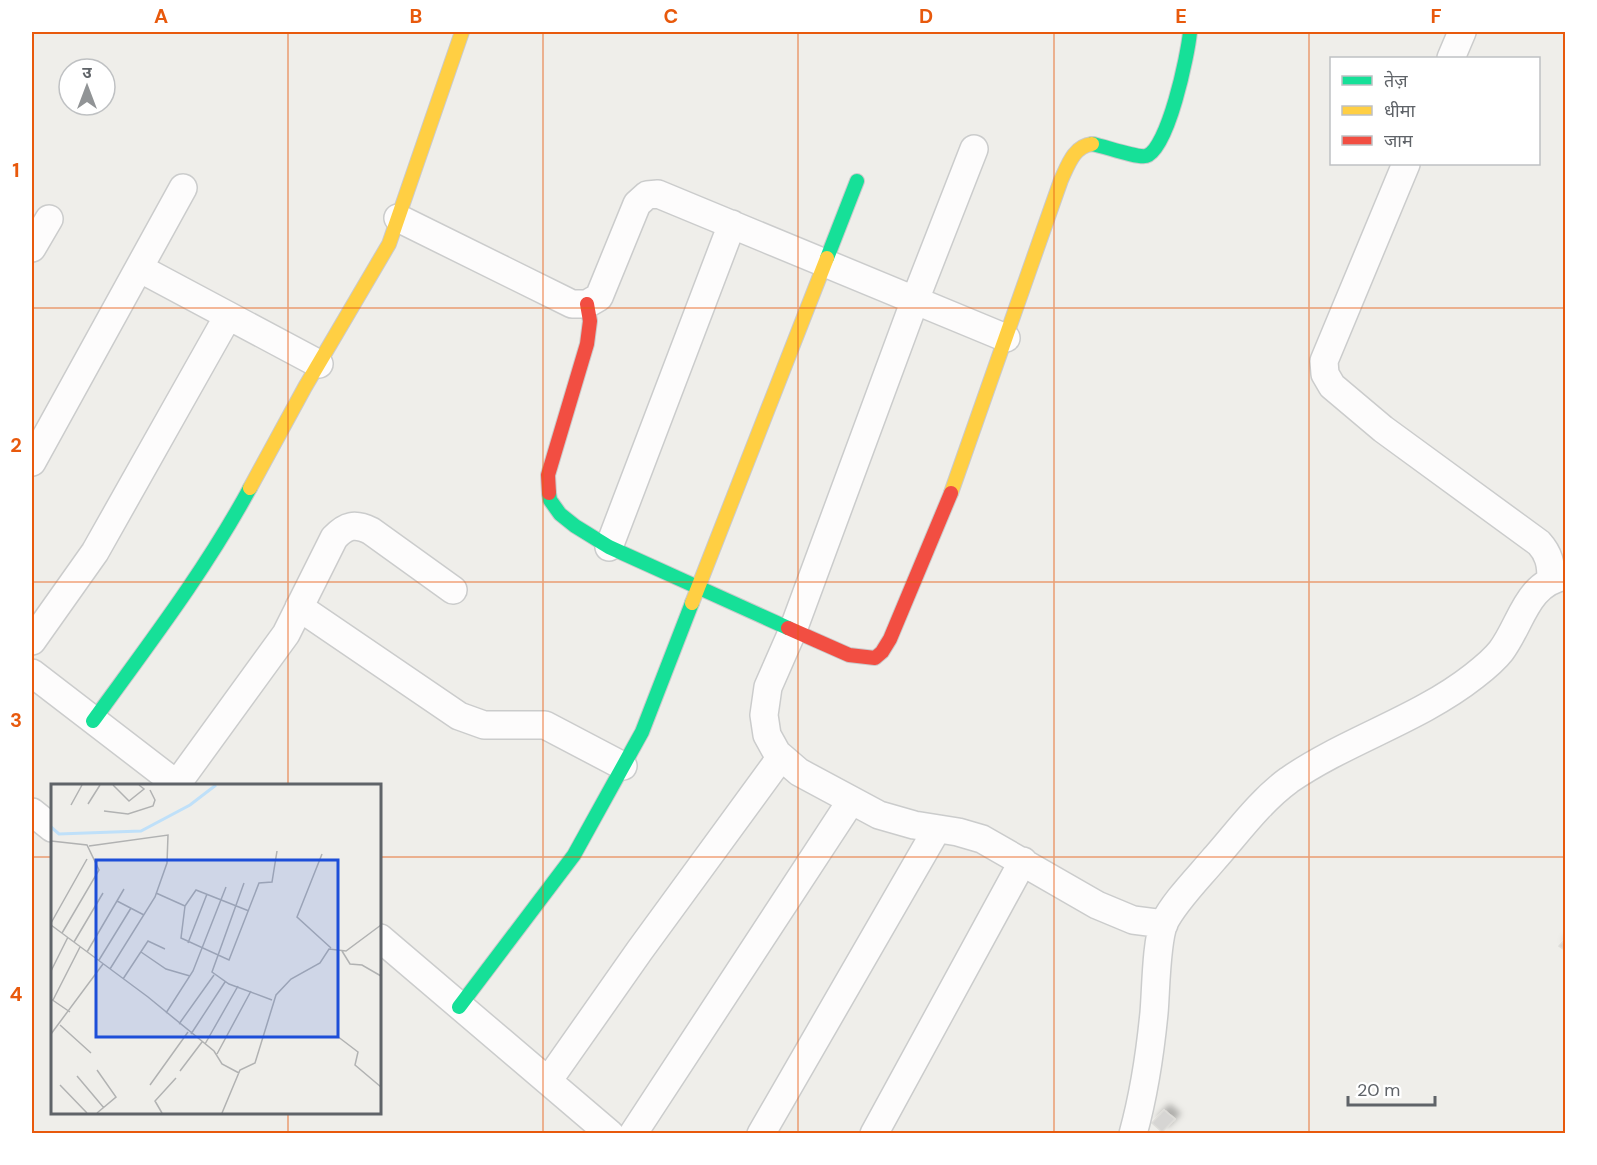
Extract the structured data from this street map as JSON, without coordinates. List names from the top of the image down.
{
  "legend": ["तेज़", "धीमा", "जाम"],
  "scale_bar": "20 m",
  "north": "top",
  "grid": {
    "columns": [
      "A",
      "B",
      "C",
      "D",
      "E",
      "F"
    ],
    "rows": [
      "1",
      "2",
      "3",
      "4"
    ]
  }
}
